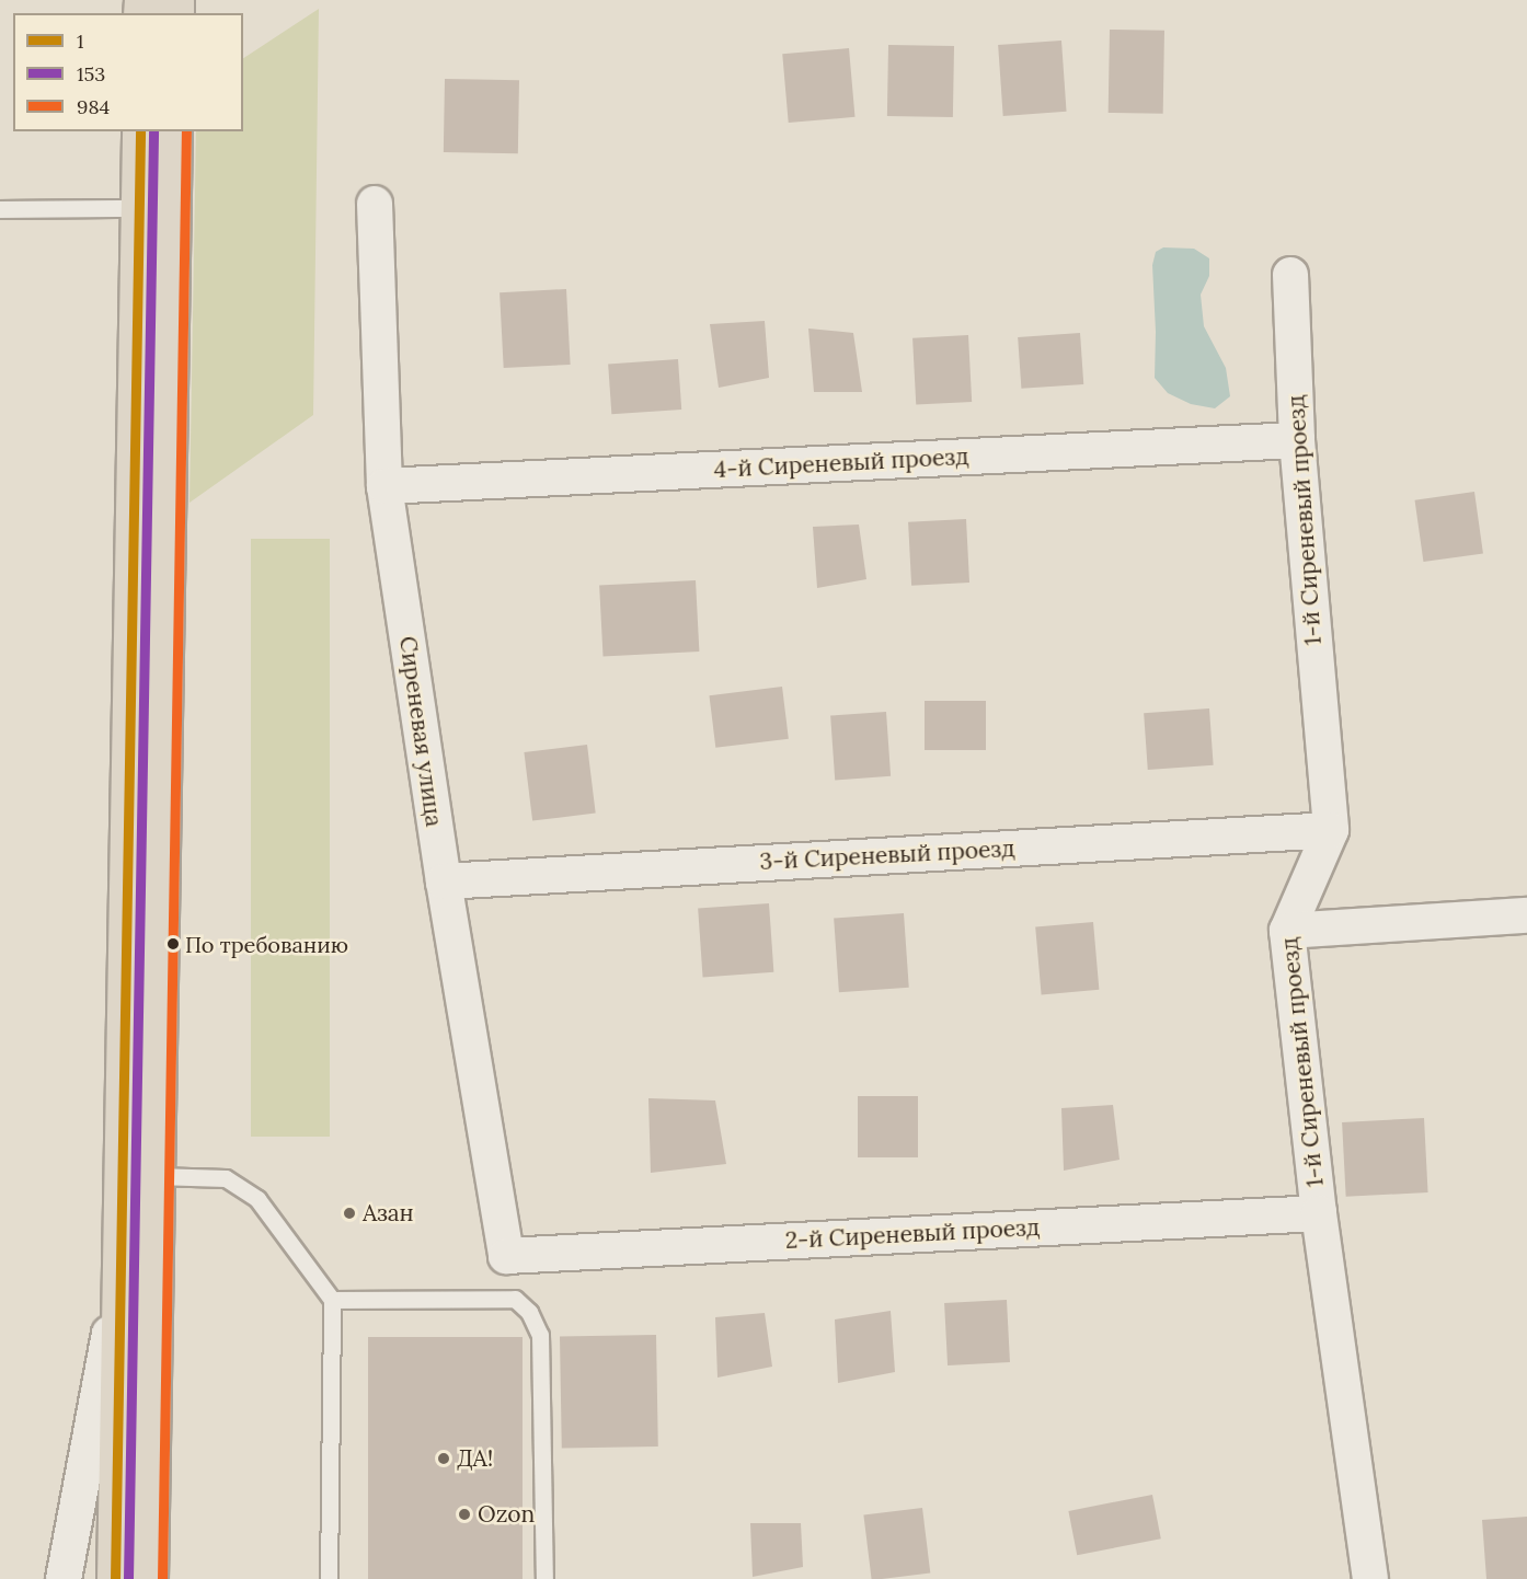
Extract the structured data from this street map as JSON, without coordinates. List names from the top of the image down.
{
  "streets": {
    "street": [
      "4-й Сиреневый проезд",
      "1-й Сиреневый проезд",
      "Сиреневая улица",
      "3-й Сиреневый проезд",
      "2-й Сиреневый проезд"
    ]
  },
  "crossings": [
    ["4-й Сиреневый проезд", "1-й Сиреневый проезд"],
    ["4-й Сиреневый проезд", "Сиреневая улица"],
    ["1-й Сиреневый проезд", "3-й Сиреневый проезд"],
    ["1-й Сиреневый проезд", "2-й Сиреневый проезд"],
    ["Сиреневая улица", "3-й Сиреневый проезд"],
    ["Сиреневая улица", "2-й Сиреневый проезд"]
  ],
  "places": [
    "По требованию",
    "Азан",
    "ДА!",
    "Ozon"
  ],
  "lines": ["transit line 1", "transit line 153", "transit line 984"],
  "legend": ["1", "153", "984"]
}
